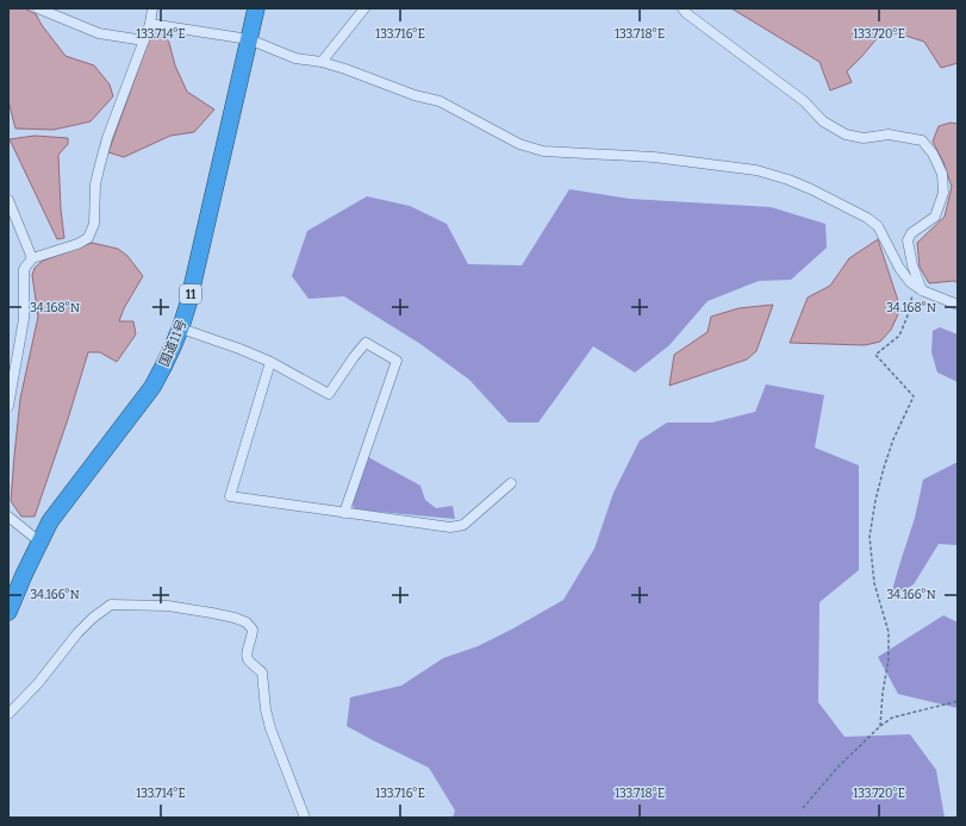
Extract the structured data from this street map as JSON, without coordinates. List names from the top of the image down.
{
  "streets": {
    "highway": ["11", "国道11号"]
  },
  "coordinates": [
    "133.714°E",
    "133.716°E",
    "133.718°E",
    "133.720°E",
    "34.168°N",
    "34.166°N"
  ]
}
